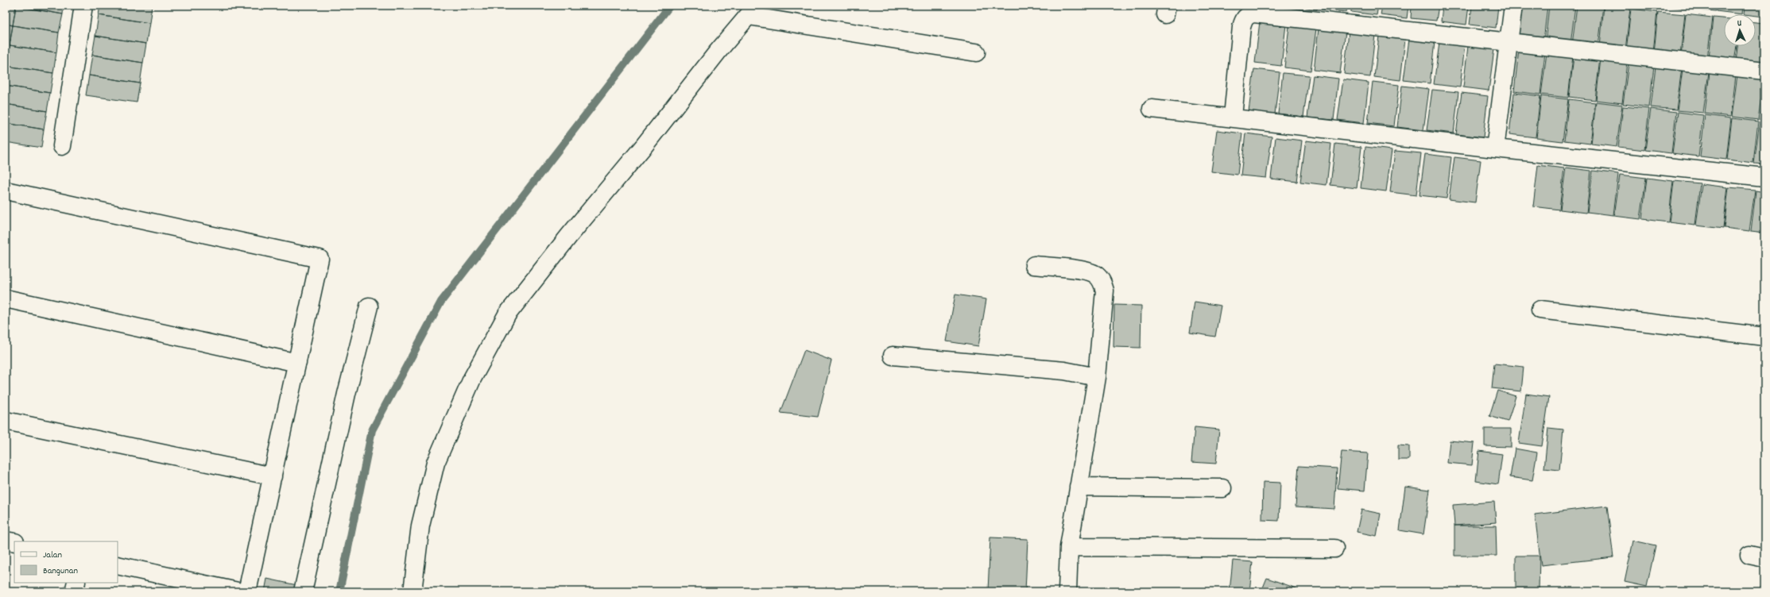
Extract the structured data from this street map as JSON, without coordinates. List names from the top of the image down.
{
  "legend": ["Jalan", "Bangunan"],
  "north": "top"
}
